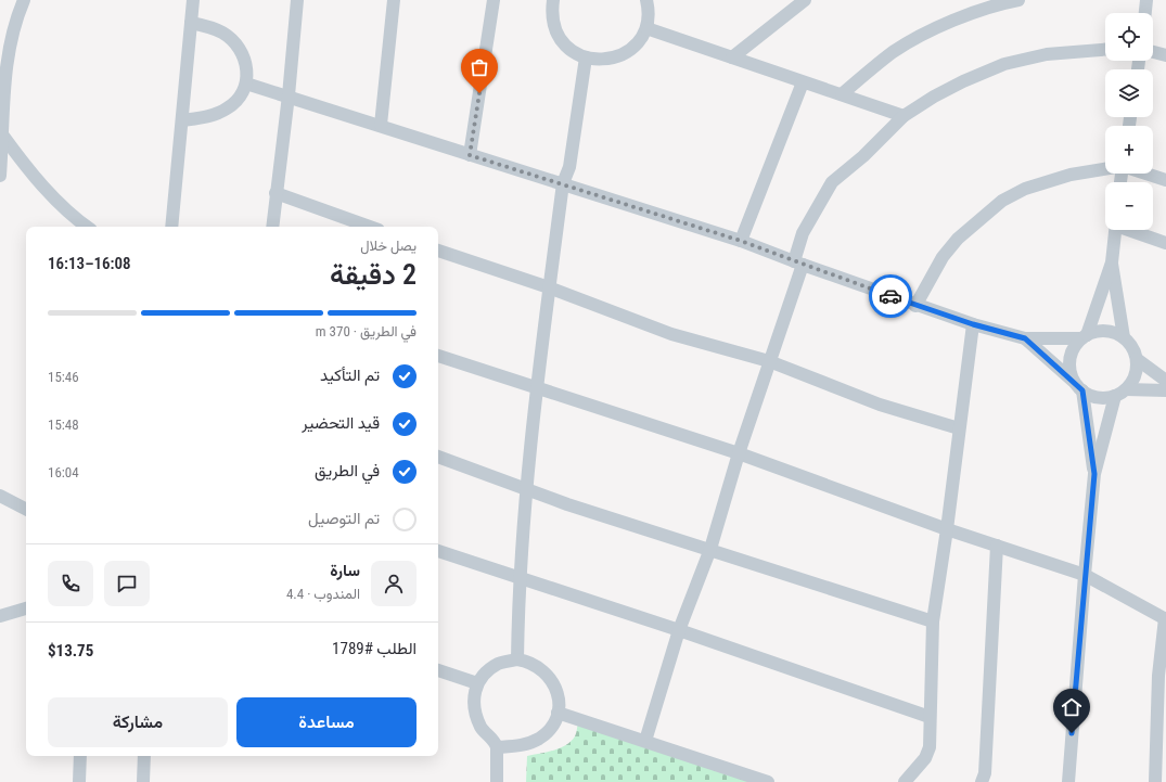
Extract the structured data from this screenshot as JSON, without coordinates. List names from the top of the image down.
{
  "page": {
    "map_buttons": ["+", "−"],
    "heading": ["2 دقيقة", "يصل خلال", "16:08–16:13"],
    "panel": [
      "سارة",
      "المندوب · 4.4",
      "الطلب #1789",
      "$13.75"
    ],
    "bar": "في الطريق · 370 m",
    "list": [
      ["تم التأكيد", "15:46"],
      ["قيد التحضير", "15:48"],
      ["في الطريق", "16:04"],
      "تم التوصيل"
    ],
    "buttons": ["مساعدة", "مشاركة"]
  }
}
